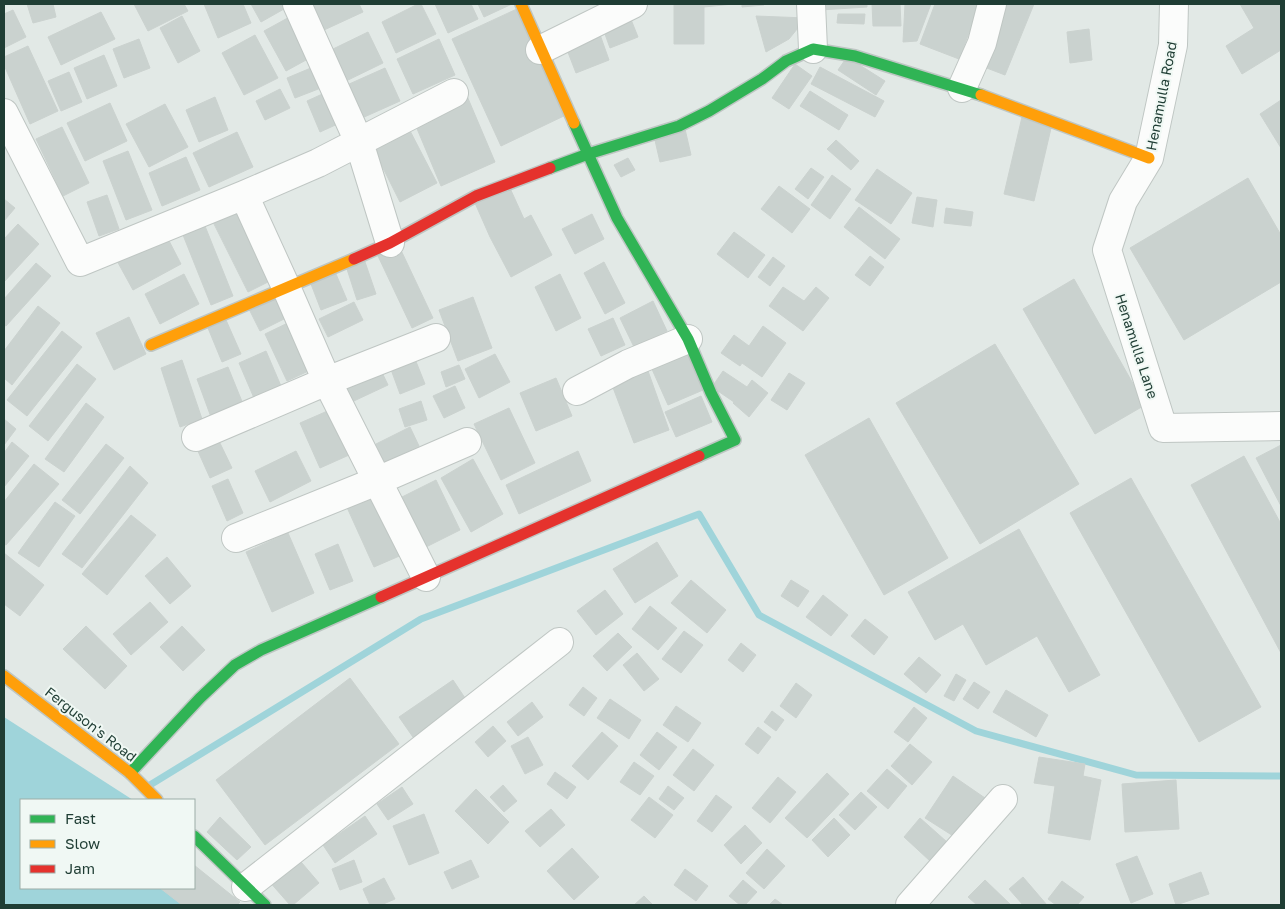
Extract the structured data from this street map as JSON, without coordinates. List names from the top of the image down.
{
  "streets": {
    "street": ["Henamulla Road", "Henamulla Lane", "Ferguson's Road"]
  },
  "crossings": [
    ["Henamulla Road", "Henamulla Lane"]
  ],
  "legend": ["Fast", "Slow", "Jam"]
}
